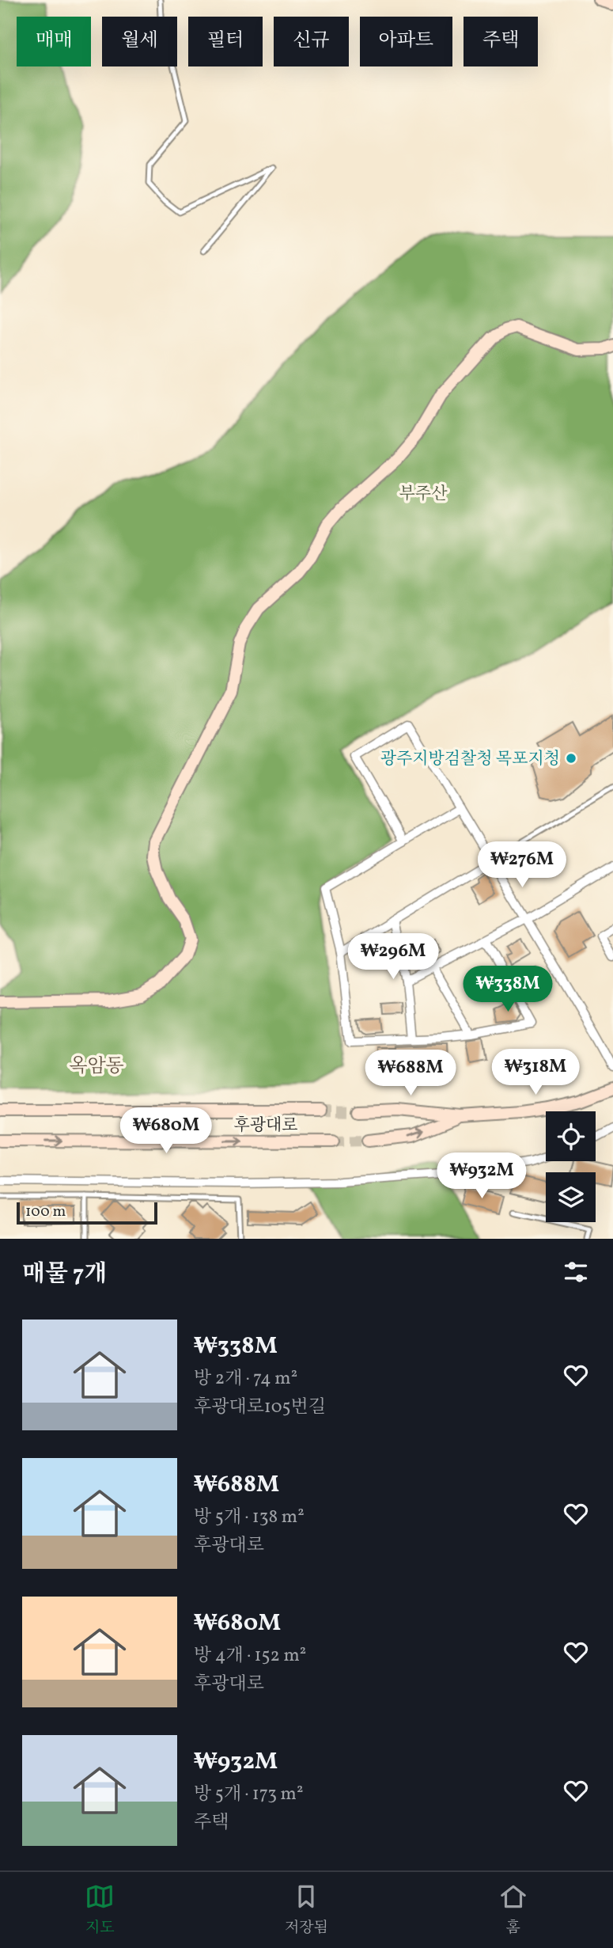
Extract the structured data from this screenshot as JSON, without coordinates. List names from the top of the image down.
{
  "streets": {
    "street": ["후광대로"]
  },
  "districts": ["옥암동"],
  "parks": ["부주산"],
  "places": ["광주지방검찰청 목포지청"],
  "scale_bar": "100 m",
  "page": {
    "chip": [
      "매매",
      "월세",
      "필터",
      "신규",
      "아파트",
      "주택"
    ],
    "price": [
      "₩276M",
      "₩296M",
      "₩338M",
      "₩318M",
      "₩688M",
      "₩680M",
      "₩932M"
    ],
    "scale": "100 m",
    "heading": "매물 7개",
    "list": [
      {
        "name": "₩338M",
        "note": "방 2개 · 74 m² · 후광대로105번길"
      },
      {
        "name": "₩688M",
        "note": "방 5개 · 138 m² · 후광대로"
      },
      {
        "name": "₩680M",
        "note": "방 4개 · 152 m² · 후광대로"
      },
      {
        "name": "₩932M",
        "note": "방 5개 · 173 m² · 주택"
      }
    ],
    "tabs": ["지도", "저장됨", "홈"]
  }
}
